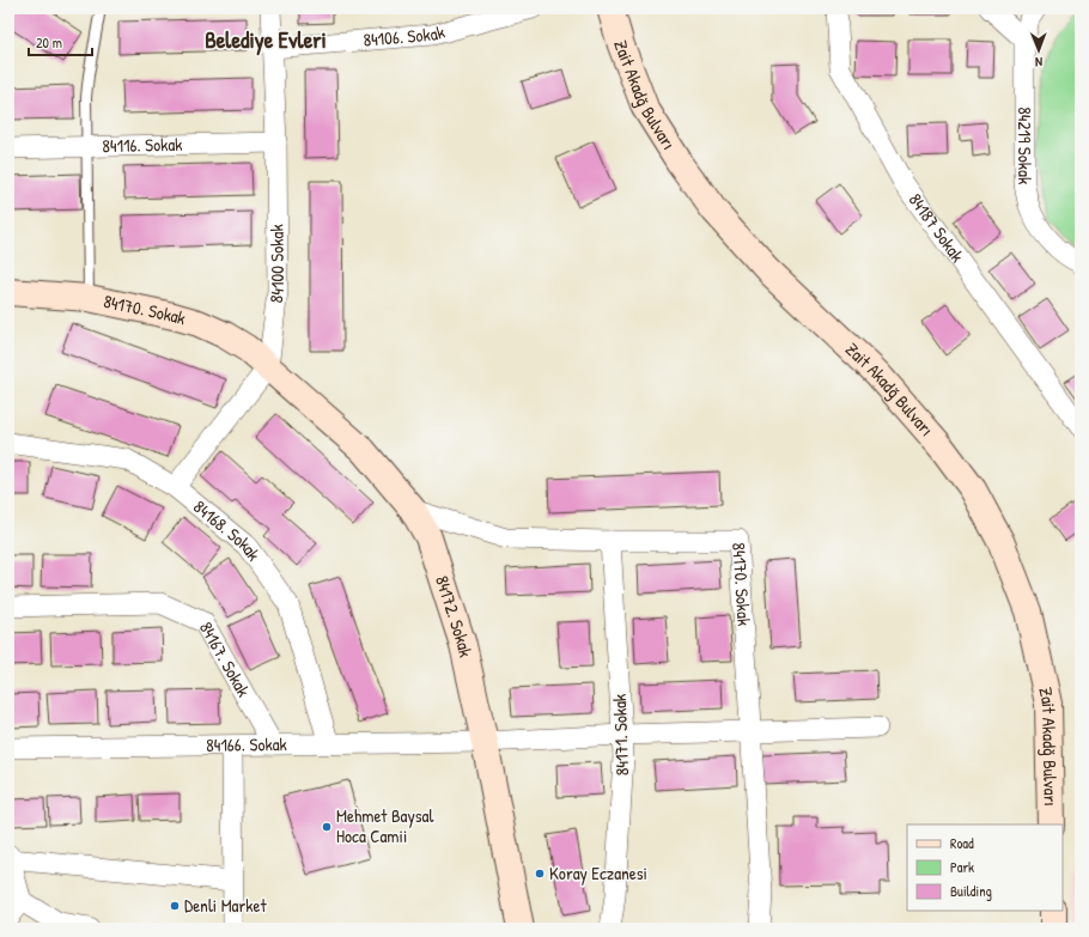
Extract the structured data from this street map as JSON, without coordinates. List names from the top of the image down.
{
  "streets": {
    "street": [
      "84106. Sokak",
      "Zait Akadğ Bulvarı",
      "84116. Sokak",
      "84219 Sokak",
      "84187 Sokak",
      "84100 Sokak",
      "84170. Sokak",
      "84168. Sokak",
      "84172. Sokak",
      "84167. Sokak",
      "84171. Sokak",
      "84166. Sokak"
    ]
  },
  "crossings": [
    ["84106. Sokak", "84100 Sokak"],
    ["84116. Sokak", "84100 Sokak"],
    ["84100 Sokak", "84170. Sokak"],
    ["84100 Sokak", "84172. Sokak"],
    ["84170. Sokak", "84172. Sokak"],
    ["84170. Sokak", "84171. Sokak"],
    ["84170. Sokak", "84166. Sokak"],
    ["84168. Sokak", "84166. Sokak"],
    ["84172. Sokak", "84166. Sokak"],
    ["84167. Sokak", "84166. Sokak"],
    ["84171. Sokak", "84166. Sokak"]
  ],
  "districts": ["Belediye Evleri"],
  "places": ["Mehmet Baysal Hoca Camii", "Koray Eczanesi", "Denli Market"],
  "legend": ["Road", "Park", "Building"],
  "scale_bar": "20 m",
  "north": "bottom"
}
